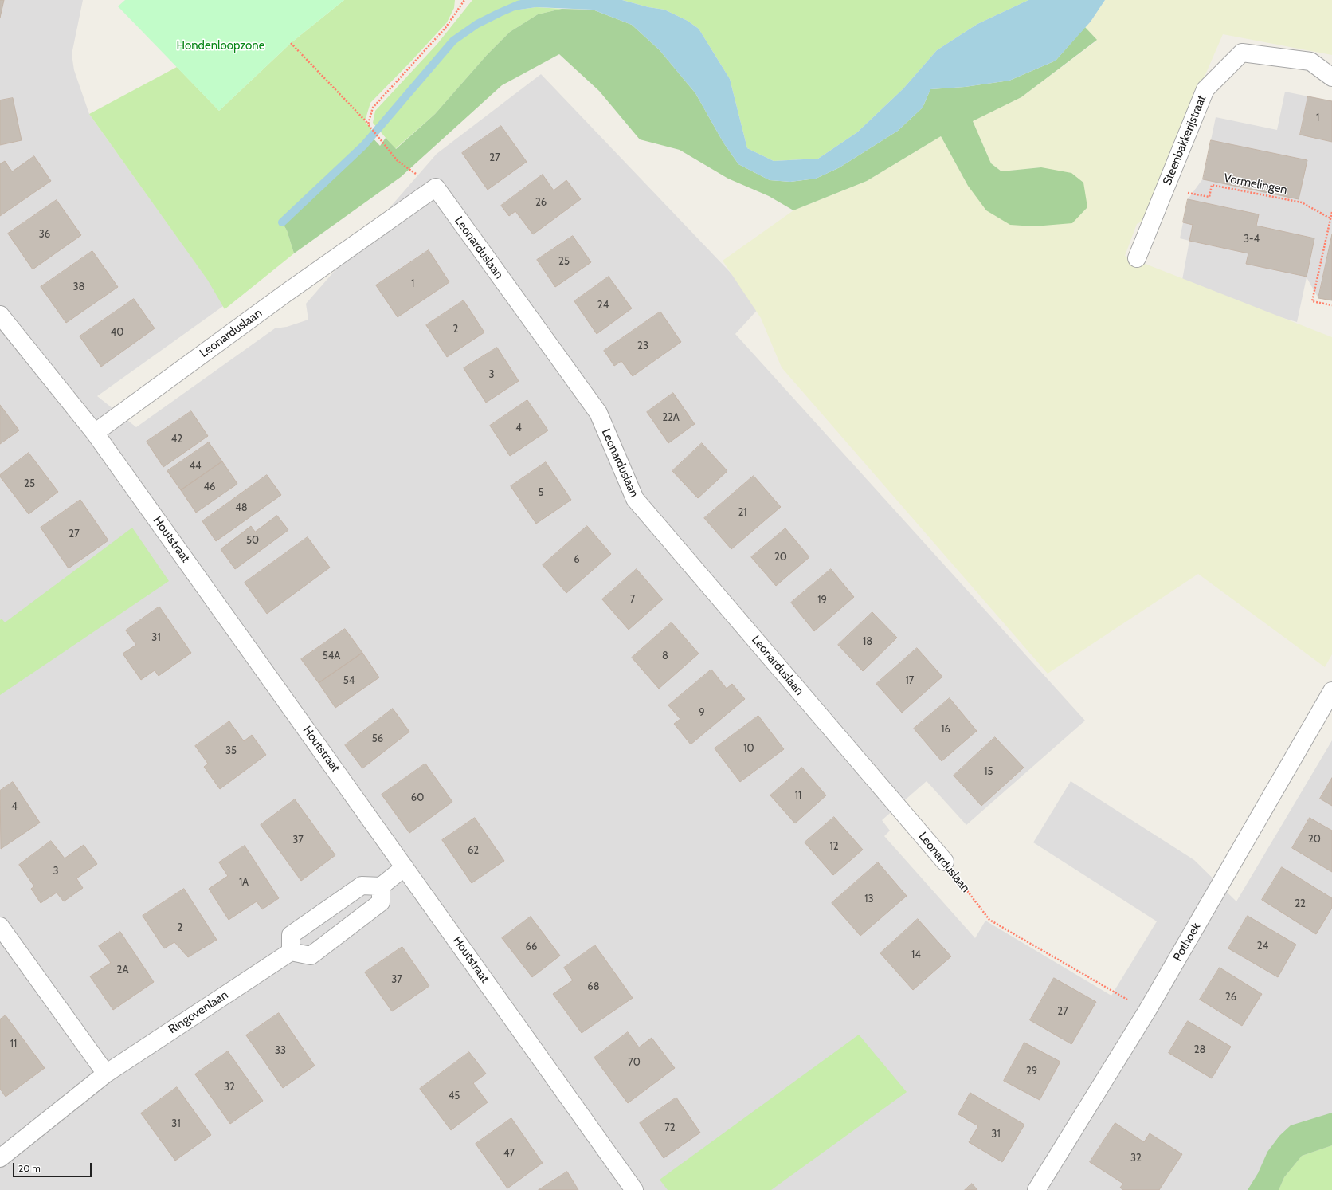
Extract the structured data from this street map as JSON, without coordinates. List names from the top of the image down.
{
  "streets": {
    "street": [
      "Steenbakkerijstraat",
      "Leonarduslaan",
      "Houtstraat",
      "Pothoek",
      "Ringovenlaan"
    ],
    "path": ["Vormelingen"]
  },
  "crossings": [
    ["Steenbakkerijstraat", "Vormelingen"],
    ["Leonarduslaan", "Houtstraat"],
    ["Leonarduslaan", "Pothoek"]
  ],
  "parks": ["Hondenloopzone"],
  "house_numbers": [
    "1",
    "27",
    "26",
    "36",
    "3-4",
    "25",
    "1",
    "38",
    "24",
    "2",
    "40",
    "23",
    "3",
    "22A",
    "4",
    "42",
    "44",
    "25",
    "46",
    "5",
    "48",
    "21",
    "27",
    "50",
    "20",
    "6",
    "7",
    "19",
    "31",
    "18",
    "54A",
    "8",
    "54",
    "17",
    "9",
    "16",
    "56",
    "10",
    "35",
    "15",
    "11",
    "60",
    "4",
    "20",
    "37",
    "12",
    "62",
    "3",
    "1A",
    "13",
    "22",
    "2",
    "24",
    "66",
    "14",
    "2A",
    "37",
    "68",
    "26",
    "27",
    "11",
    "28",
    "33",
    "70",
    "29",
    "32",
    "45",
    "31",
    "72",
    "31",
    "47",
    "32"
  ],
  "scale_bar": "20 m"
}
